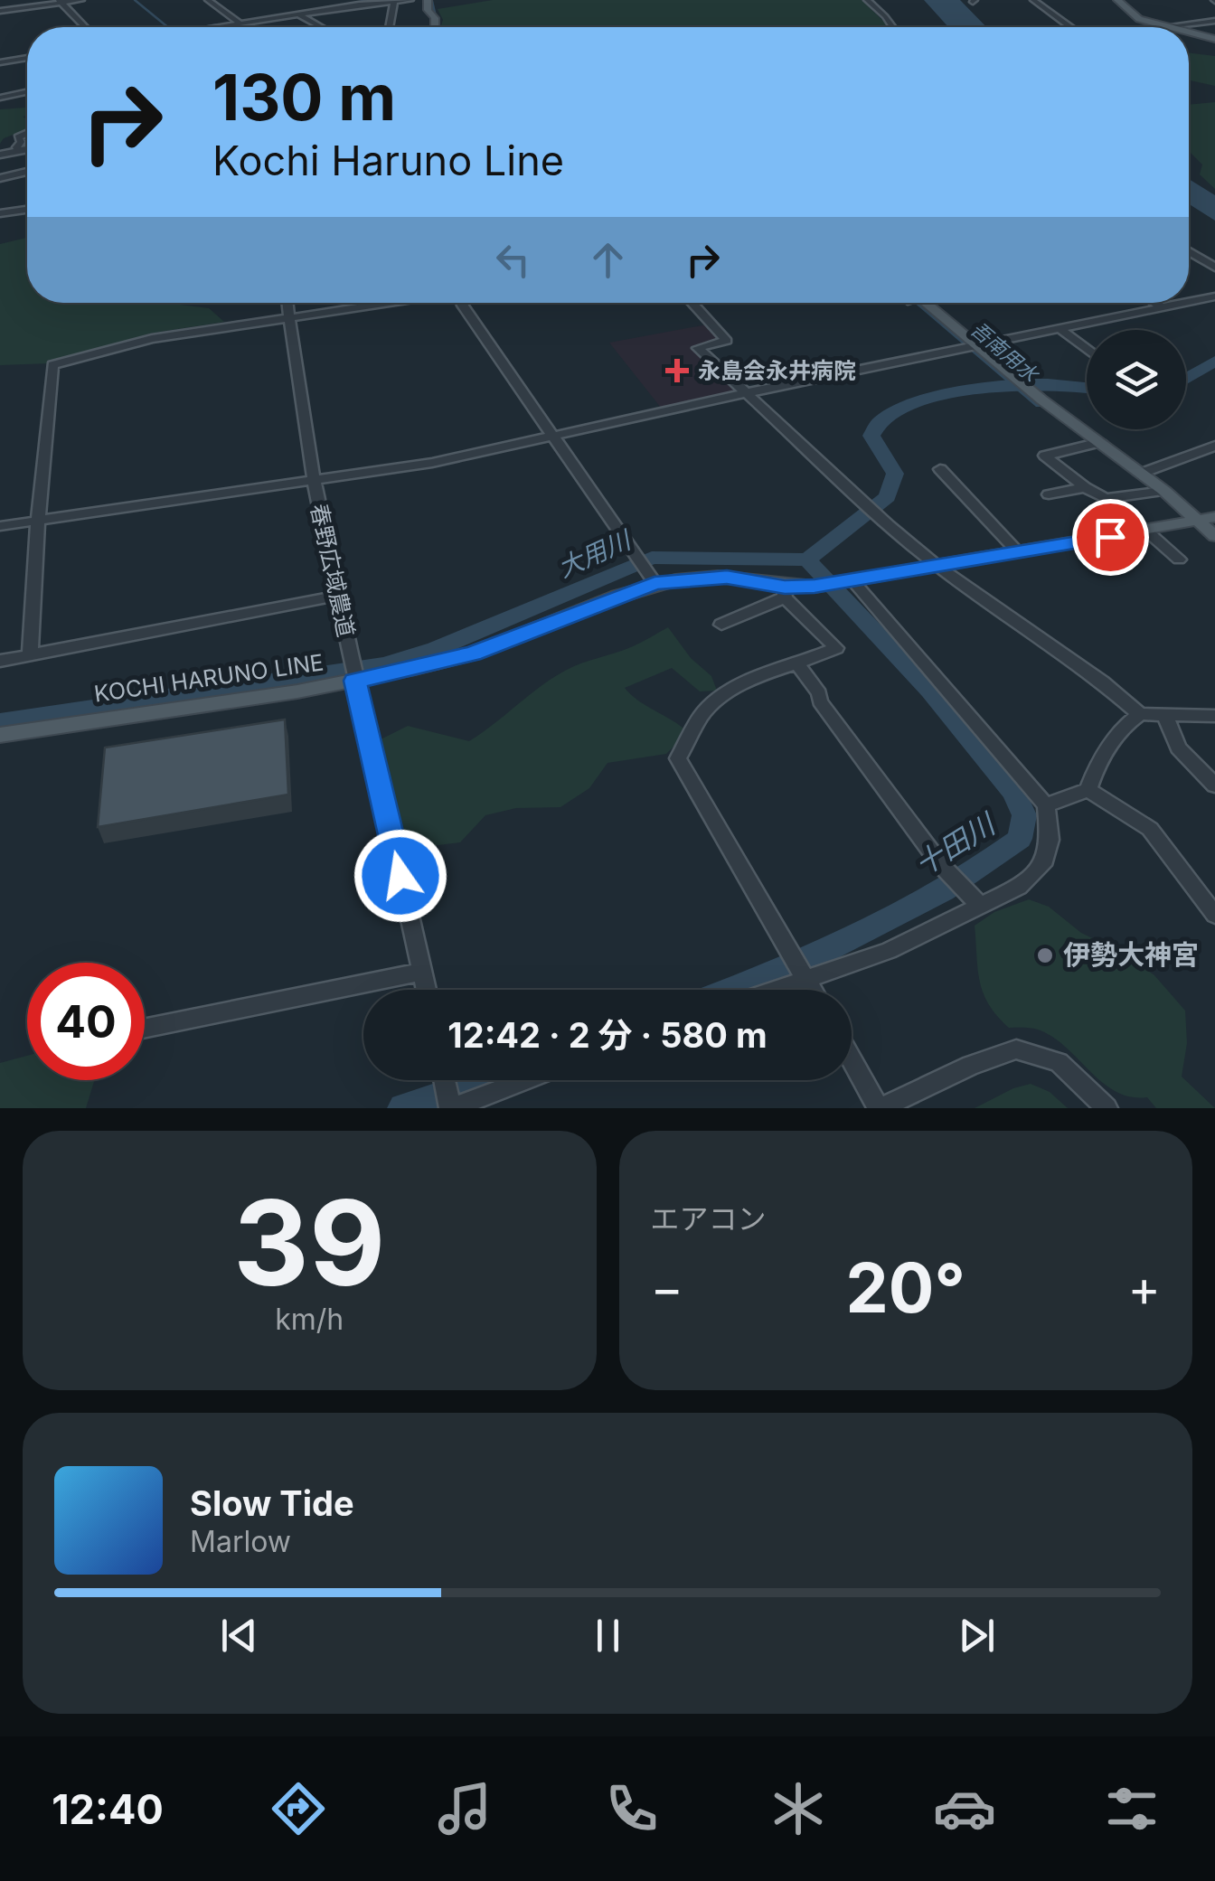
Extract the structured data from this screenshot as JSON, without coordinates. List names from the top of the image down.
{
  "streets": {
    "main road": ["KOCHI HARUNO LINE"],
    "street": ["春野広域農道"]
  },
  "crossings": [
    ["春野広域農道", "KOCHI HARUNO LINE"]
  ],
  "water": ["吾南用水", "大用川", "十田川"],
  "places": {
    "health": ["永島会永井病院"],
    "other": ["伊勢大神宮"]
  },
  "page": {
    "turn": ["130 m", "Kochi Haruno Line"],
    "limit": "40",
    "trip": "12:42 · 2 分 · 580 m",
    "tile": [
      ["39", "km/h"],
      "エアコン"
    ],
    "heat": ["−", "20°", "+"],
    "song": ["Slow Tide", "Marlow"],
    "tabs": "12:40"
  }
}
